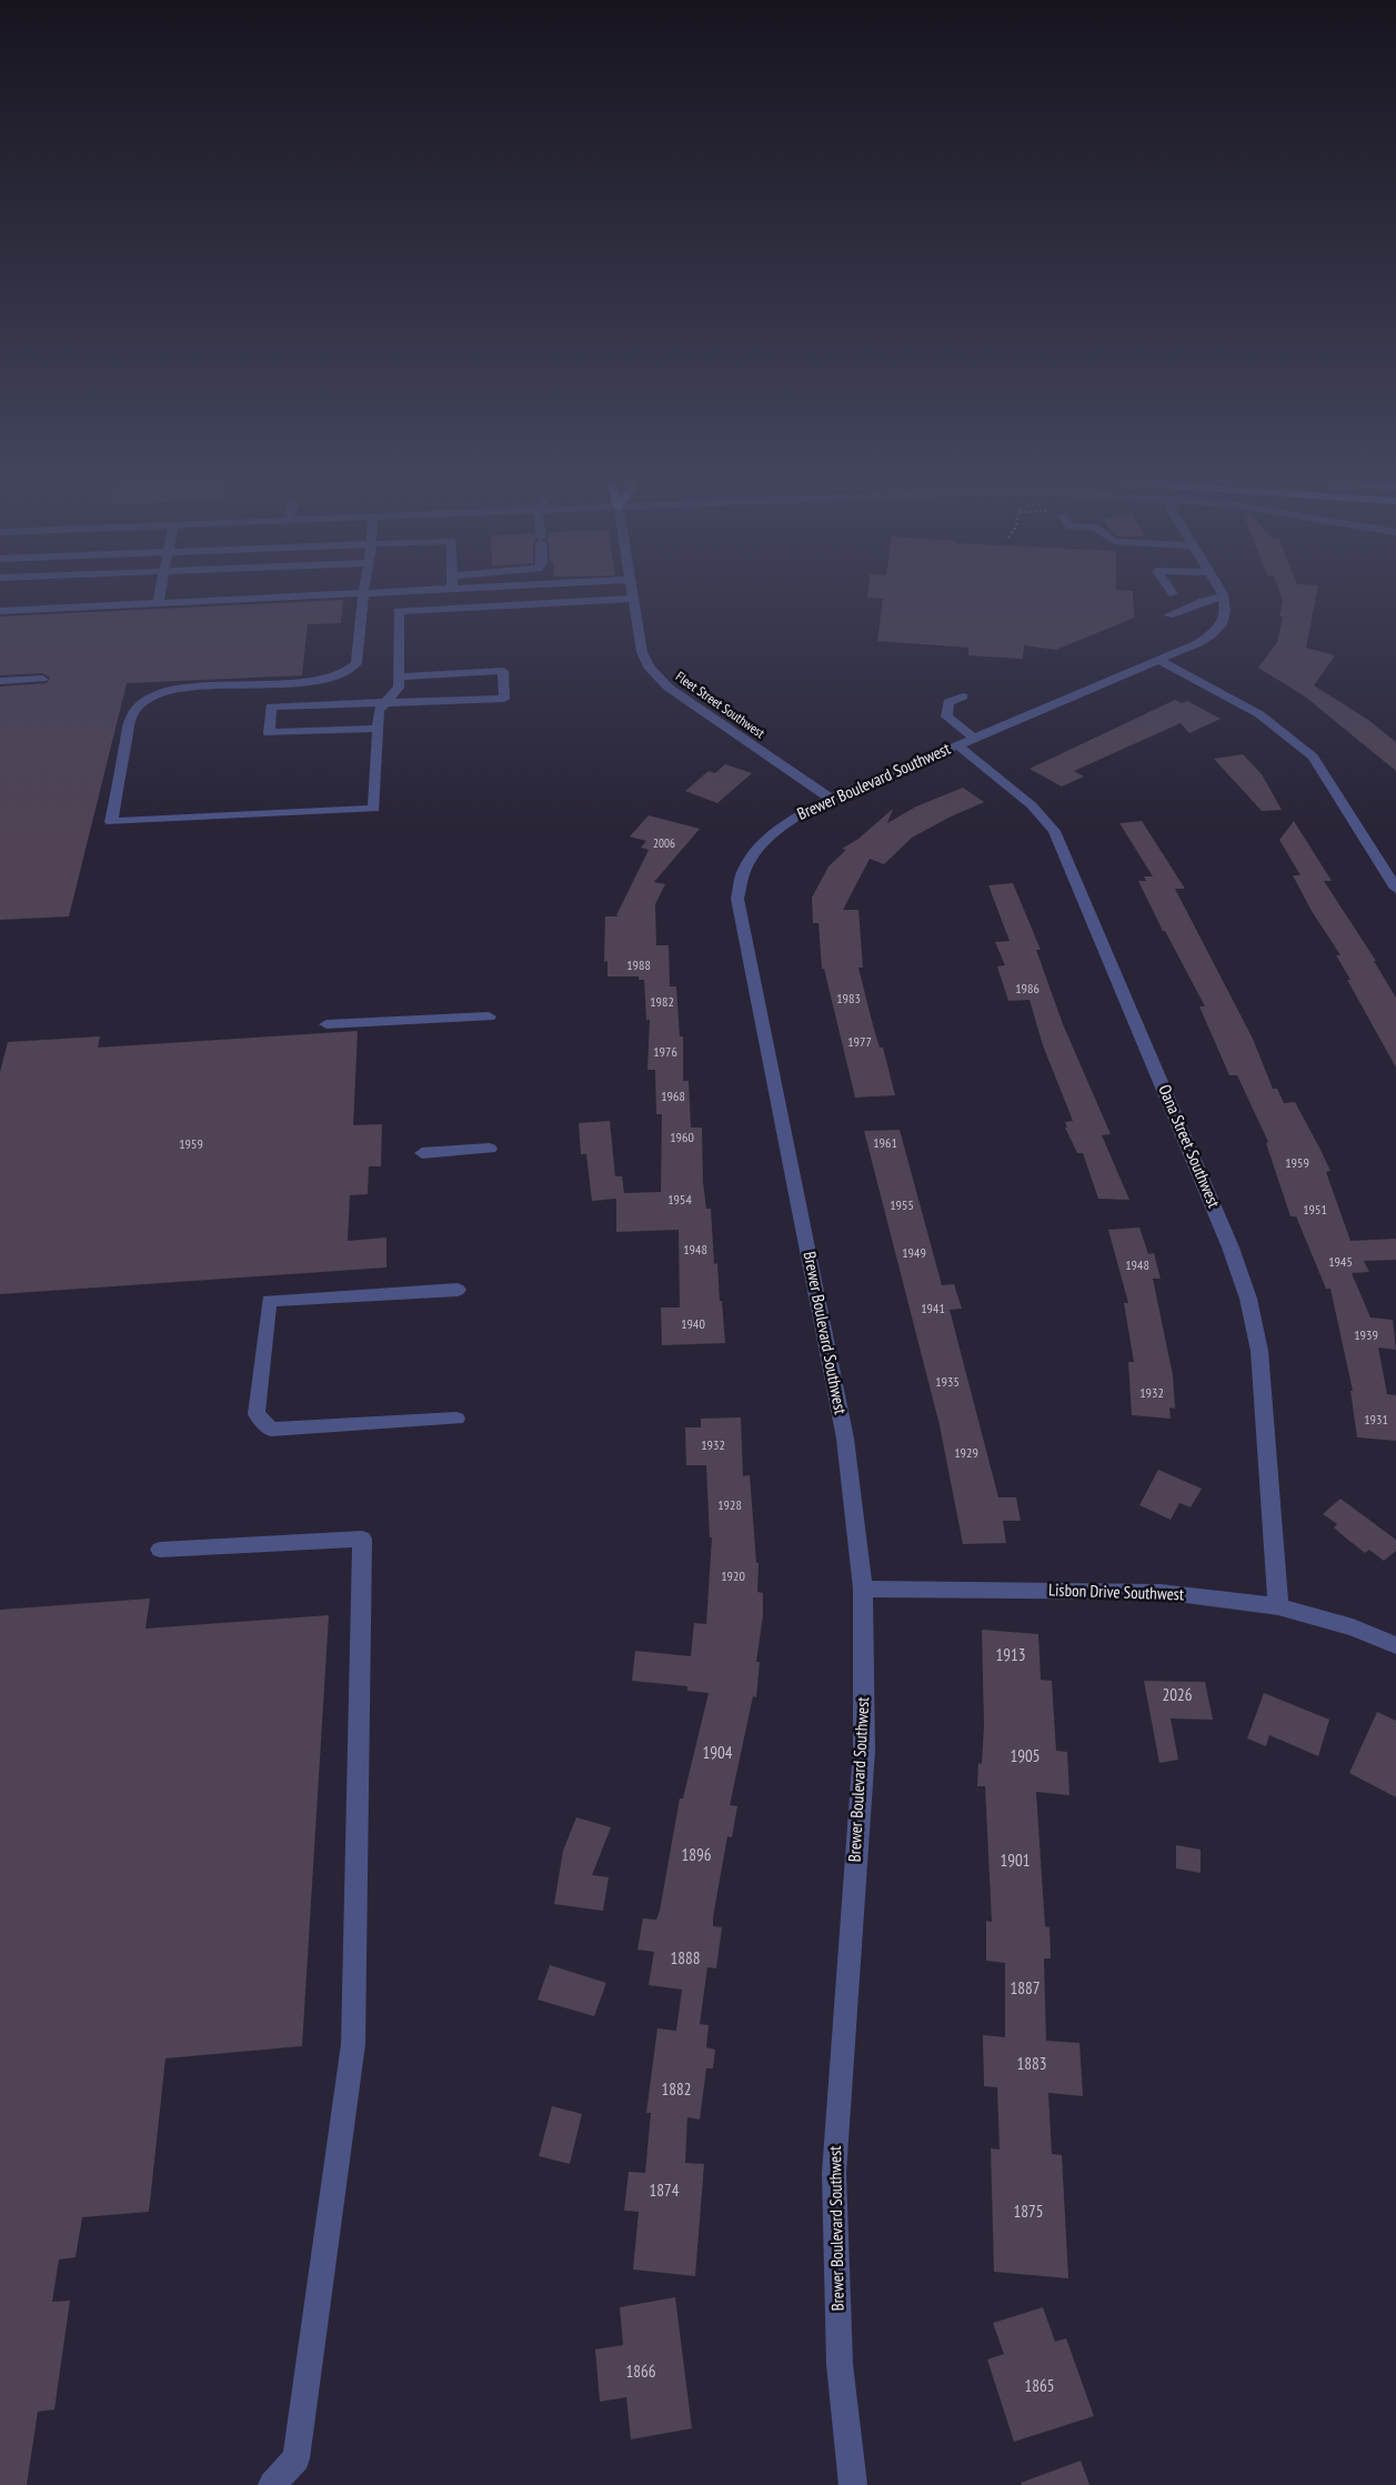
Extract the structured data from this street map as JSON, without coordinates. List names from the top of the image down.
{
  "streets": {
    "street": [
      "Fleet Street Southwest",
      "Brewer Boulevard Southwest",
      "Oana Street Southwest",
      "Lisbon Drive Southwest"
    ]
  },
  "crossings": [
    ["Fleet Street Southwest", "Brewer Boulevard Southwest"],
    ["Brewer Boulevard Southwest", "Oana Street Southwest"],
    ["Brewer Boulevard Southwest", "Lisbon Drive Southwest"],
    ["Oana Street Southwest", "Lisbon Drive Southwest"]
  ],
  "house_numbers": [
    "2006",
    "1988",
    "1986",
    "1983",
    "1982",
    "1977",
    "1976",
    "1968",
    "1960",
    "1961",
    "1959",
    "1959",
    "1954",
    "1955",
    "1951",
    "1948",
    "1949",
    "1945",
    "1948",
    "1941",
    "1940",
    "1939",
    "1935",
    "1932",
    "1931",
    "1932",
    "1929",
    "1928",
    "1920",
    "1913",
    "2026",
    "1904",
    "1905",
    "1896",
    "1901",
    "1888",
    "1887",
    "1883",
    "1882",
    "1874",
    "1875",
    "1866",
    "1865"
  ]
}
